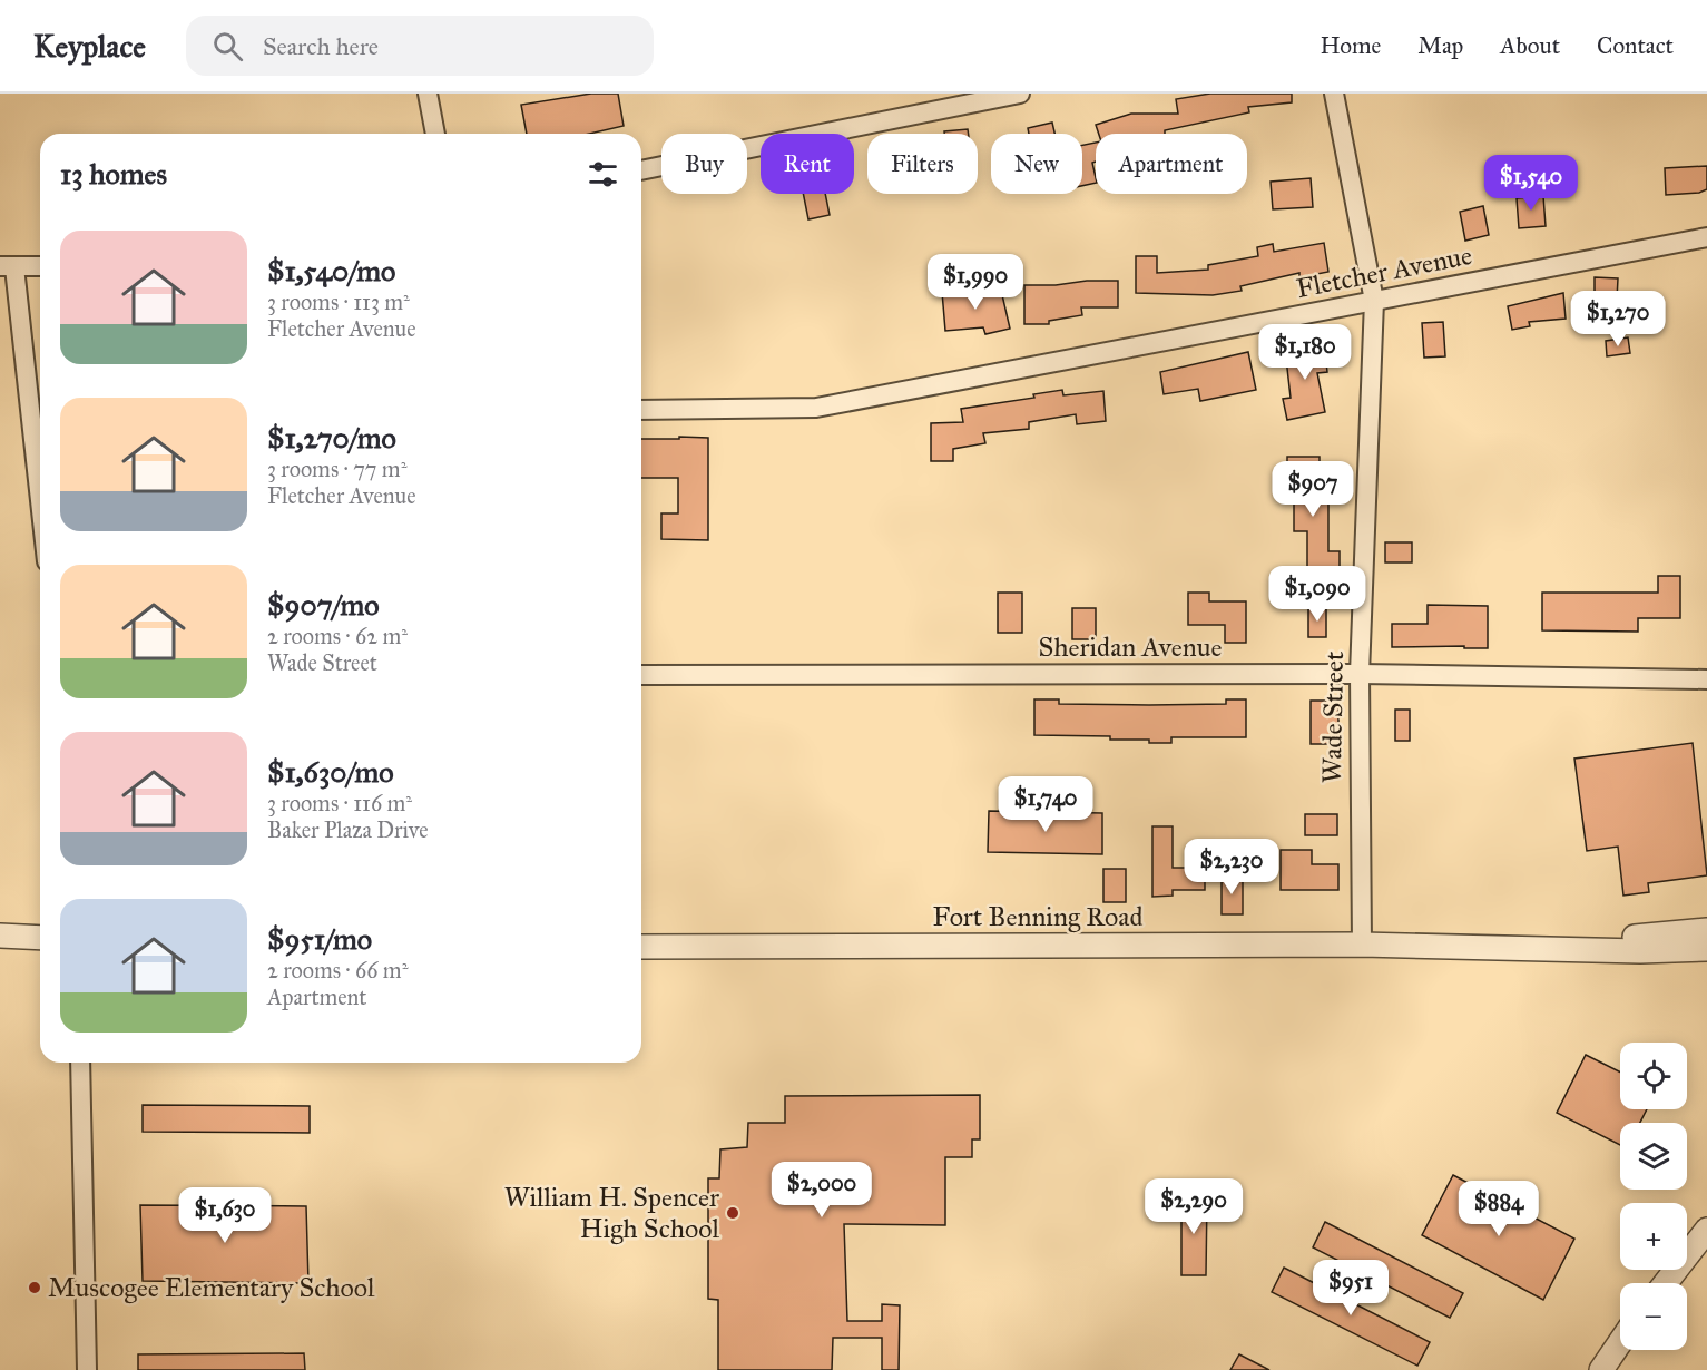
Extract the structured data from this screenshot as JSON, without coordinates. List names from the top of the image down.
{
  "streets": {
    "street": [
      "Fletcher Avenue",
      "Sheridan Avenue",
      "Wade Street",
      "Fort Benning Road"
    ]
  },
  "crossings": [
    ["Fletcher Avenue", "Wade Street"],
    ["Sheridan Avenue", "Wade Street"],
    ["Wade Street", "Fort Benning Road"]
  ],
  "places": ["William H. Spencer High School", "Muscogee Elementary School"],
  "page": {
    "header": "Keyplace",
    "search": "Search here",
    "nav": [
      "Home",
      "Map",
      "About",
      "Contact"
    ],
    "chip": [
      "Buy",
      "Rent",
      "Filters",
      "New",
      "Apartment"
    ],
    "heading": "13 homes",
    "price": [
      "$1,540",
      "$1,990",
      "$1,270",
      "$1,180",
      "$907",
      "$1,090",
      "$1,740",
      "$2,230",
      "$2,000",
      "$2,290",
      "$884",
      "$1,630",
      "$951"
    ],
    "list": [
      {
        "name": "$1,540/mo",
        "note": "3 rooms · 113 m² · Fletcher Avenue"
      },
      {
        "name": "$1,270/mo",
        "note": "3 rooms · 77 m² · Fletcher Avenue"
      },
      {
        "name": "$907/mo",
        "note": "2 rooms · 62 m² · Wade Street"
      },
      {
        "name": "$1,630/mo",
        "note": "3 rooms · 116 m² · Baker Plaza Drive"
      },
      {
        "name": "$951/mo",
        "note": "2 rooms · 66 m² · Apartment"
      }
    ],
    "map_buttons": ["+", "−"]
  }
}
